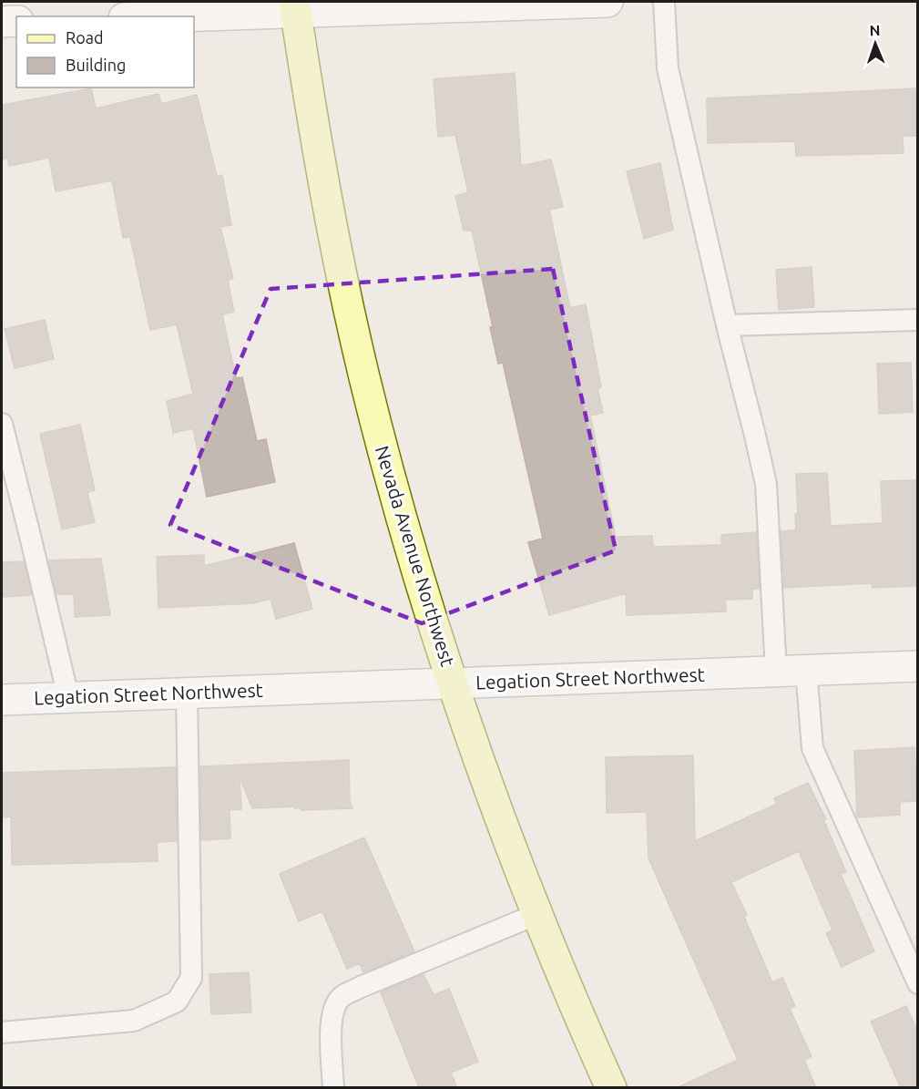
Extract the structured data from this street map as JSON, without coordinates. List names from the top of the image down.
{
  "streets": {
    "street": ["Nevada Avenue Northwest", "Legation Street Northwest"]
  },
  "crossings": [
    ["Nevada Avenue Northwest", "Legation Street Northwest"]
  ],
  "legend": ["Road", "Building"],
  "north": "top"
}
